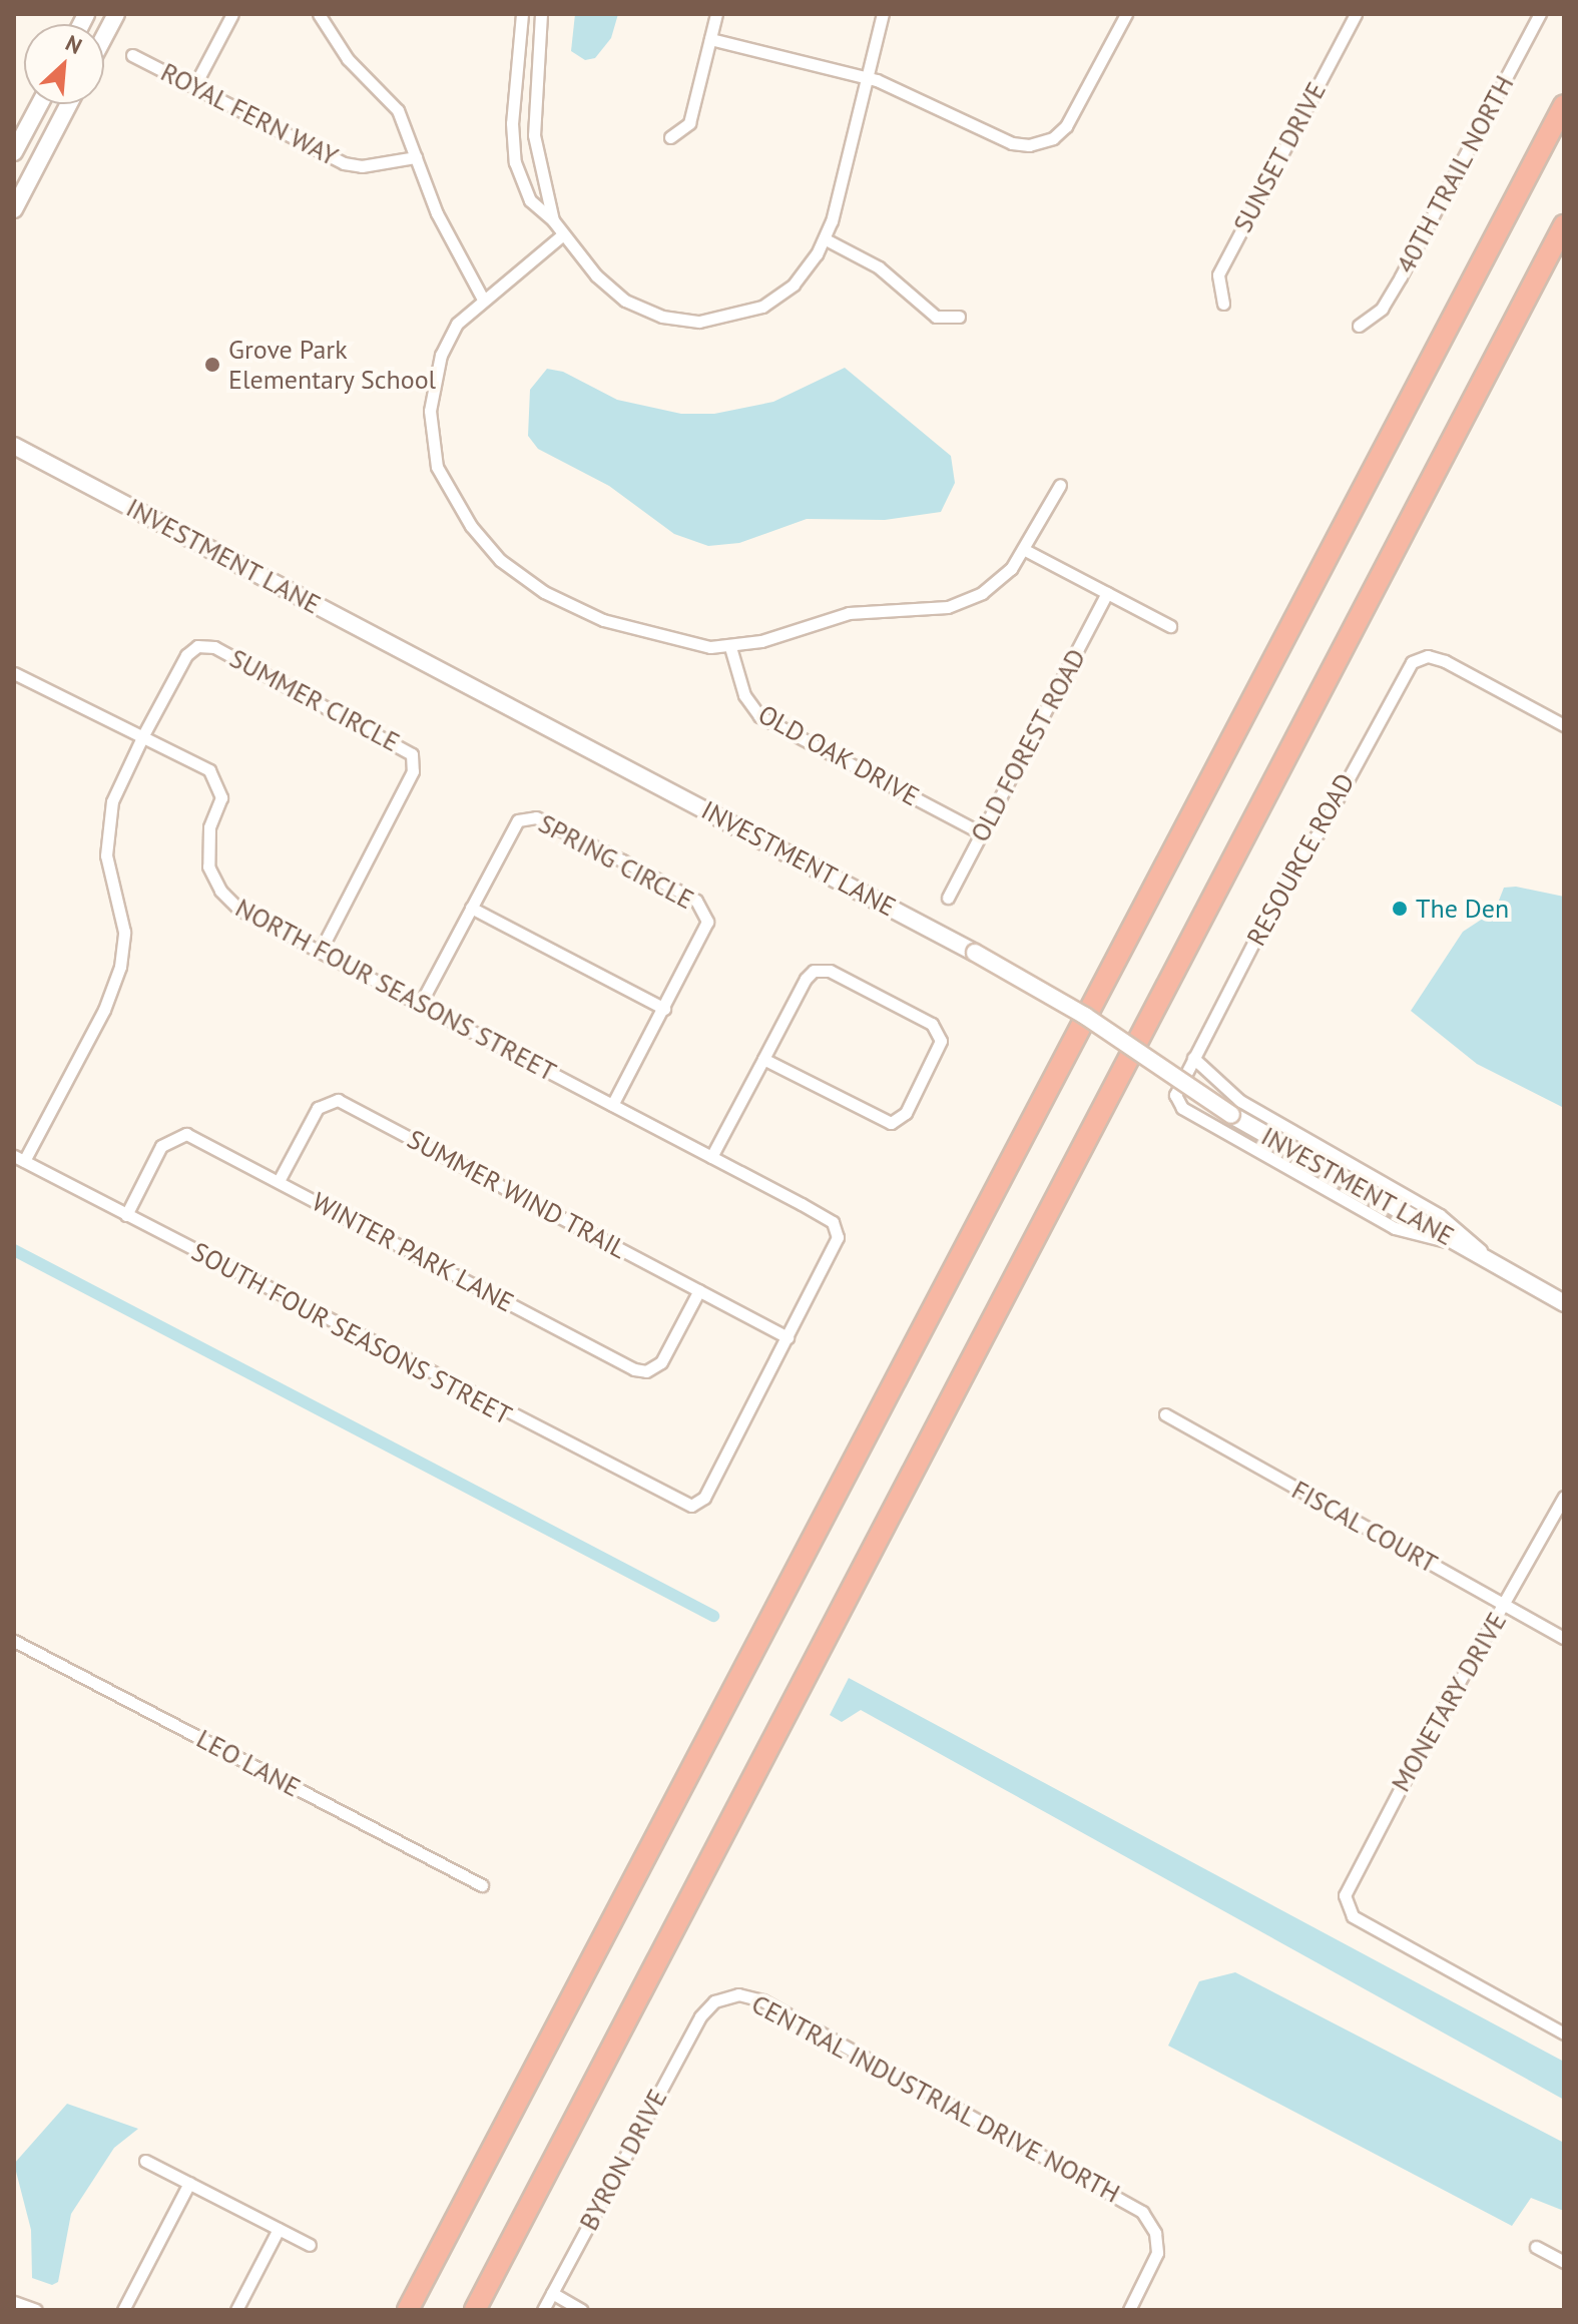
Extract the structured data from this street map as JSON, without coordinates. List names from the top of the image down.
{
  "streets": {
    "street": [
      "ROYAL FERN WAY",
      "SUNSET DRIVE",
      "40TH TRAIL NORTH",
      "INVESTMENT LANE",
      "SUMMER CIRCLE",
      "OLD FOREST ROAD",
      "OLD OAK DRIVE",
      "RESOURCE ROAD",
      "SPRING CIRCLE",
      "NORTH FOUR SEASONS STREET",
      "SUMMER WIND TRAIL",
      "WINTER PARK LANE",
      "SOUTH FOUR SEASONS STREET",
      "FISCAL COURT",
      "MONETARY DRIVE",
      "LEO LANE",
      "CENTRAL INDUSTRIAL DRIVE NORTH",
      "BYRON DRIVE"
    ]
  },
  "crossings": [
    ["INVESTMENT LANE", "RESOURCE ROAD"],
    ["SUMMER CIRCLE", "NORTH FOUR SEASONS STREET"],
    ["OLD FOREST ROAD", "OLD OAK DRIVE"],
    ["SPRING CIRCLE", "NORTH FOUR SEASONS STREET"],
    ["NORTH FOUR SEASONS STREET", "SUMMER WIND TRAIL"],
    ["NORTH FOUR SEASONS STREET", "SOUTH FOUR SEASONS STREET"],
    ["SUMMER WIND TRAIL", "WINTER PARK LANE"],
    ["SUMMER WIND TRAIL", "SOUTH FOUR SEASONS STREET"],
    ["WINTER PARK LANE", "SOUTH FOUR SEASONS STREET"],
    ["FISCAL COURT", "MONETARY DRIVE"],
    ["CENTRAL INDUSTRIAL DRIVE NORTH", "BYRON DRIVE"]
  ],
  "places": ["Grove Park Elementary School", "The Den"],
  "north": "top right"
}
